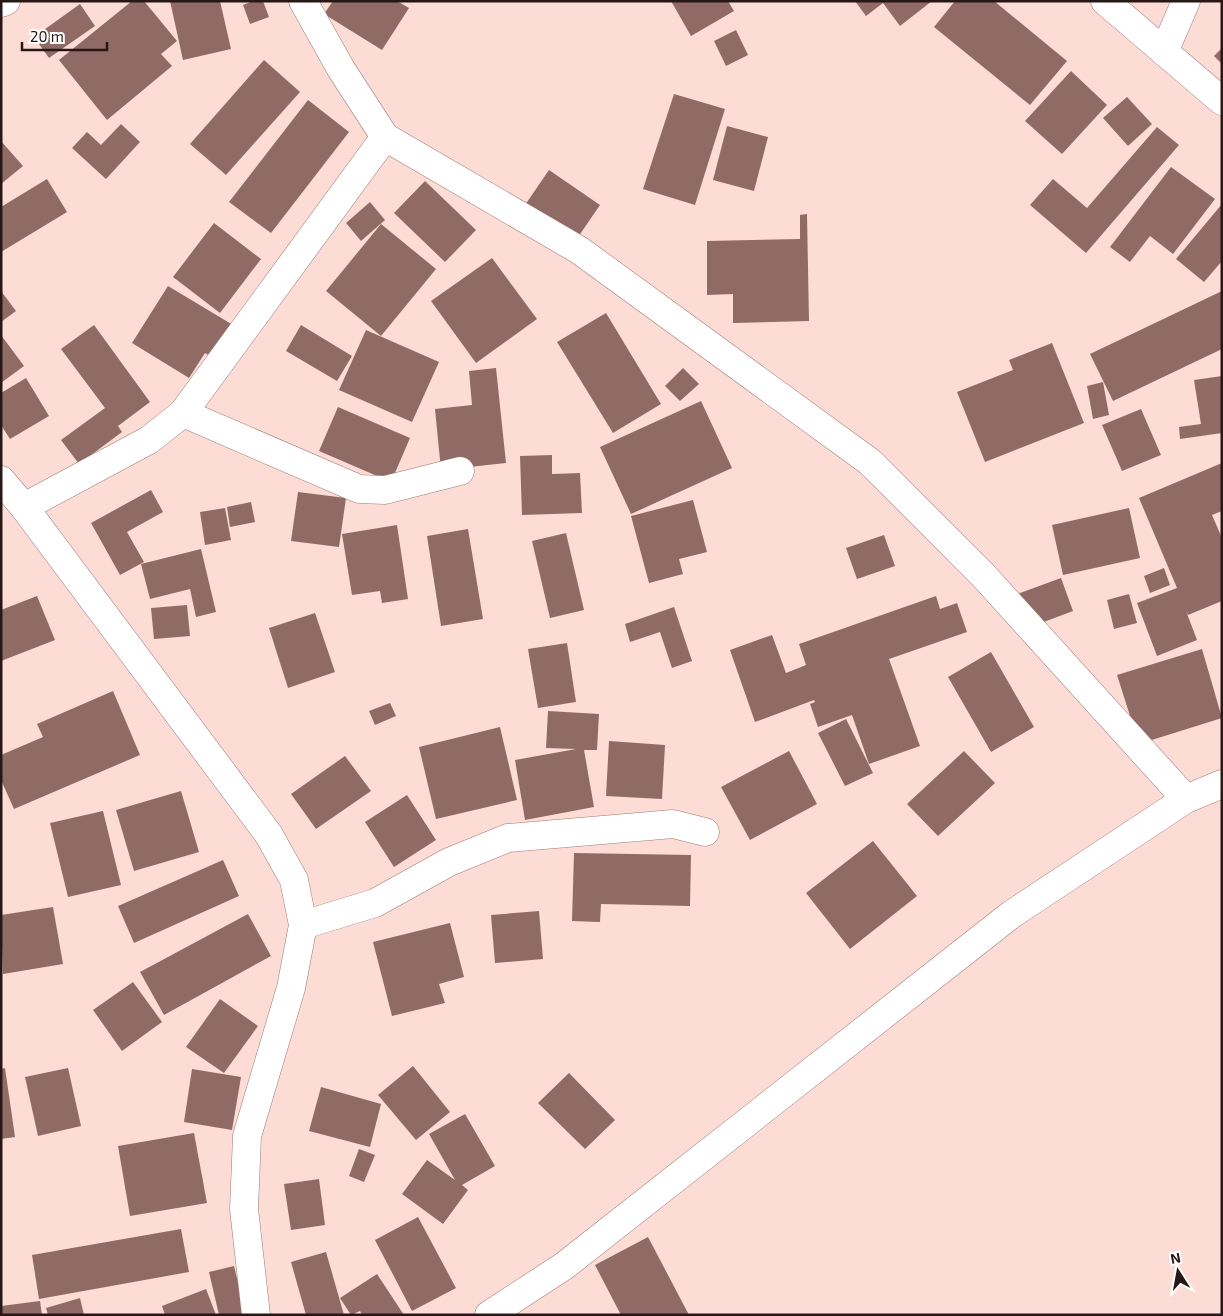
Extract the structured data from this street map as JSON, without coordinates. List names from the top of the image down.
{
  "scale_bar": "20 m",
  "north": "top"
}
